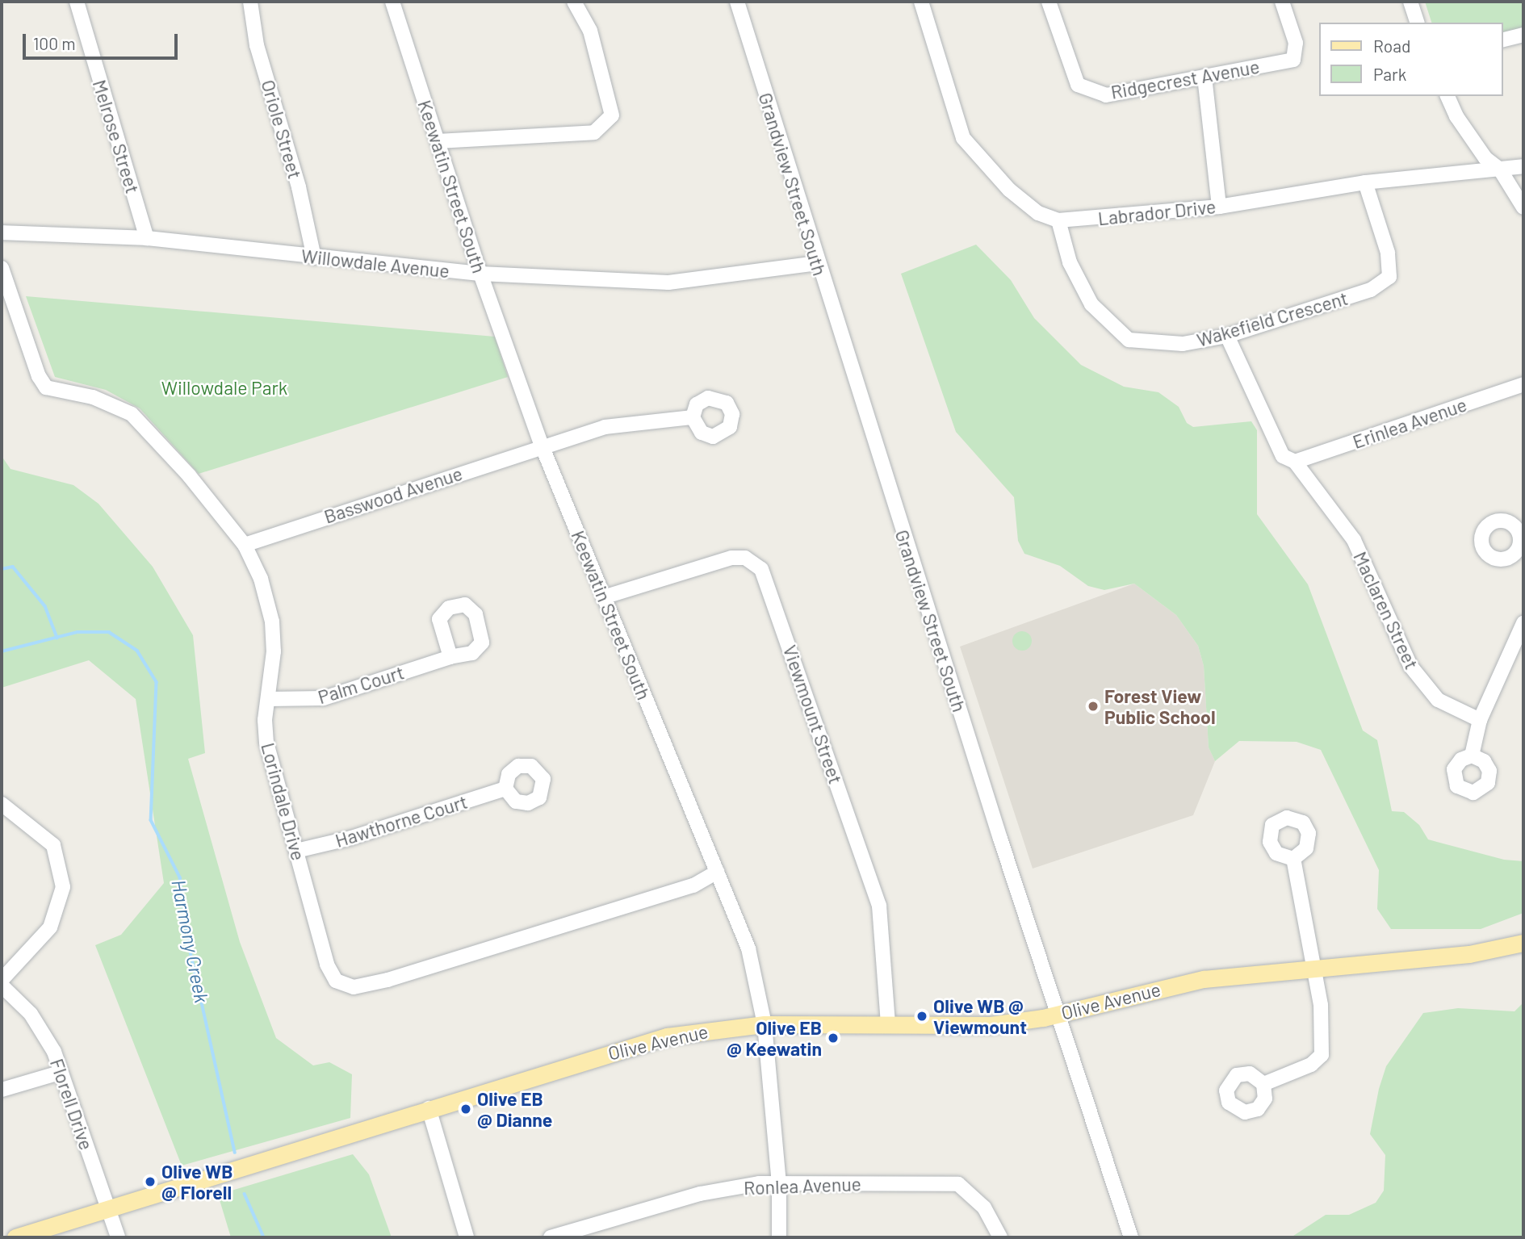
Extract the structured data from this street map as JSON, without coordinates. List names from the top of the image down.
{
  "streets": {
    "main road": ["Olive Avenue"],
    "street": [
      "Ridgecrest Avenue",
      "Oriole Street",
      "Melrose Street",
      "Grandview Street South",
      "Keewatin Street South",
      "Labrador Drive",
      "Willowdale Avenue",
      "Wakefield Crescent",
      "Erinlea Avenue",
      "Basswood Avenue",
      "Maclaren Street",
      "Palm Court",
      "Viewmount Street",
      "Lorindale Drive",
      "Hawthorne Court",
      "Florell Drive",
      "Ronlea Avenue"
    ]
  },
  "crossings": [
    ["Oriole Street", "Willowdale Avenue"],
    ["Melrose Street", "Willowdale Avenue"],
    ["Grandview Street South", "Willowdale Avenue"],
    ["Grandview Street South", "Olive Avenue"],
    ["Keewatin Street South", "Willowdale Avenue"],
    ["Keewatin Street South", "Basswood Avenue"],
    ["Keewatin Street South", "Viewmount Street"],
    ["Keewatin Street South", "Lorindale Drive"],
    ["Keewatin Street South", "Olive Avenue"],
    ["Keewatin Street South", "Ronlea Avenue"],
    ["Labrador Drive", "Wakefield Crescent"],
    ["Wakefield Crescent", "Maclaren Street"],
    ["Erinlea Avenue", "Maclaren Street"],
    ["Basswood Avenue", "Lorindale Drive"],
    ["Palm Court", "Lorindale Drive"],
    ["Viewmount Street", "Olive Avenue"],
    ["Lorindale Drive", "Hawthorne Court"],
    ["Olive Avenue", "Florell Drive"]
  ],
  "water": ["Harmony Creek"],
  "parks": ["Willowdale Park"],
  "places": [
    "Forest View Public School",
    "Olive WB @ Viewmount",
    "Olive EB @ Keewatin",
    "Olive EB @ Dianne",
    "Olive WB @ Florell"
  ],
  "legend": ["Road", "Park"],
  "scale_bar": "100 m"
}
